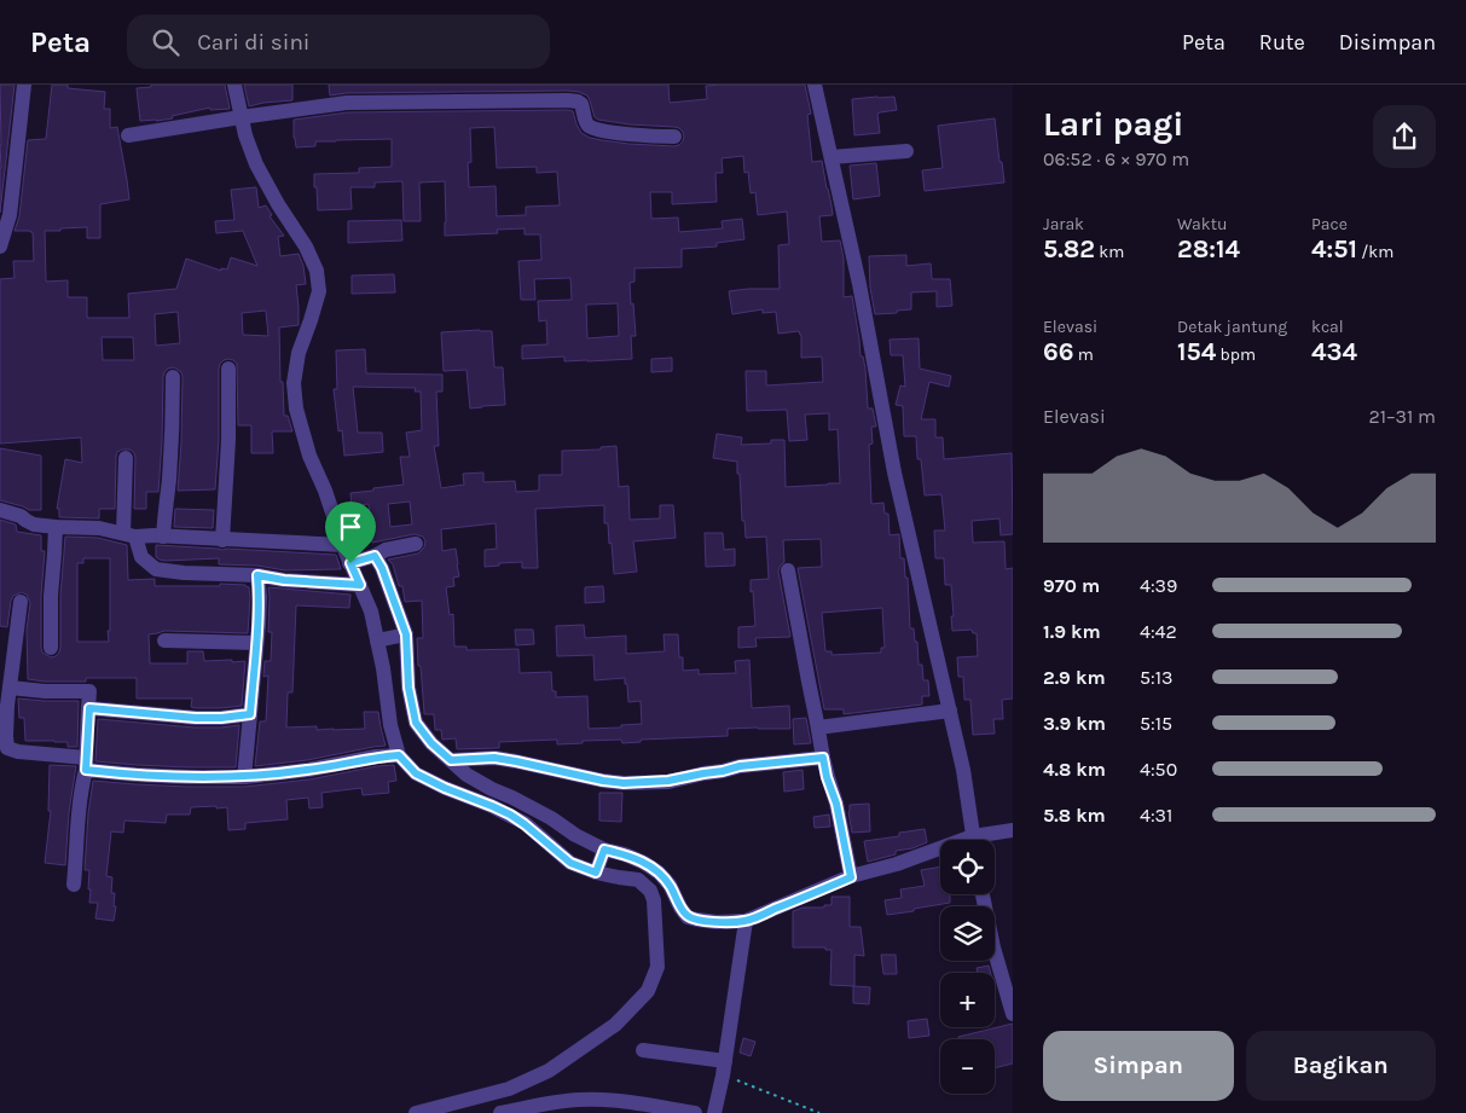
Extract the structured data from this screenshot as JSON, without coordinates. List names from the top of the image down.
{
  "page": {
    "header": "Peta",
    "search": "Cari di sini",
    "nav": ["Peta", "Rute", "Disimpan"],
    "heading": ["Lari pagi", "06:52 · 6 × 970 m"],
    "stats": [
      ["Jarak", "5.82 km"],
      ["Waktu", "28:14"],
      ["Pace", "4:51 /km"],
      ["Elevasi", "66 m"],
      ["Detak jantung", "154 bpm"],
      ["kcal", "434"]
    ],
    "chart": ["Elevasi", "21–31 m"],
    "list": [
      {
        "name": "970 m",
        "note": "4:39"
      },
      {
        "name": "1.9 km",
        "note": "4:42"
      },
      {
        "name": "2.9 km",
        "note": "5:13"
      },
      {
        "name": "3.9 km",
        "note": "5:15"
      },
      {
        "name": "4.8 km",
        "note": "4:50"
      },
      {
        "name": "5.8 km",
        "note": "4:31"
      }
    ],
    "map_buttons": ["+", "−"],
    "buttons": ["Simpan", "Bagikan"]
  }
}
